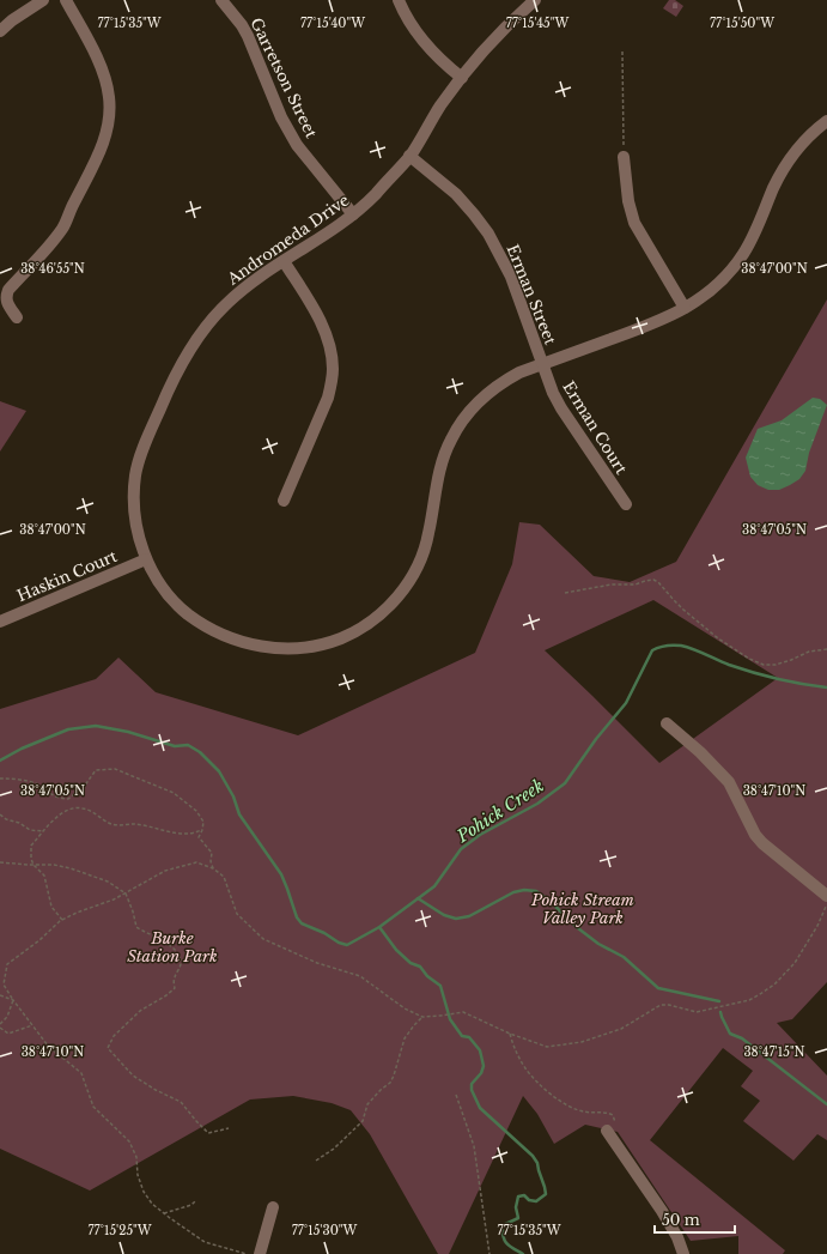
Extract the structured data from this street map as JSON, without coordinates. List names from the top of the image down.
{
  "streets": {
    "street": [
      "Garretson Street",
      "Andromeda Drive",
      "Erman Street",
      "Erman Court",
      "Haskin Court"
    ]
  },
  "crossings": [
    ["Garretson Street", "Andromeda Drive"],
    ["Andromeda Drive", "Erman Street"],
    ["Andromeda Drive", "Erman Court"],
    ["Andromeda Drive", "Haskin Court"],
    ["Erman Street", "Erman Court"]
  ],
  "water": ["Pohick Creek"],
  "parks": ["Pohick Stream Valley Park", "Burke Station Park"],
  "scale_bar": "50 m",
  "coordinates": [
    "77°15'35\"W",
    "77°15'40\"W",
    "77°15'45\"W",
    "77°15'50\"W",
    "38°47'00\"N",
    "38°46'55\"N",
    "38°47'05\"N",
    "38°47'10\"N",
    "38°47'15\"N",
    "77°15'25\"W",
    "77°15'30\"W"
  ]
}
